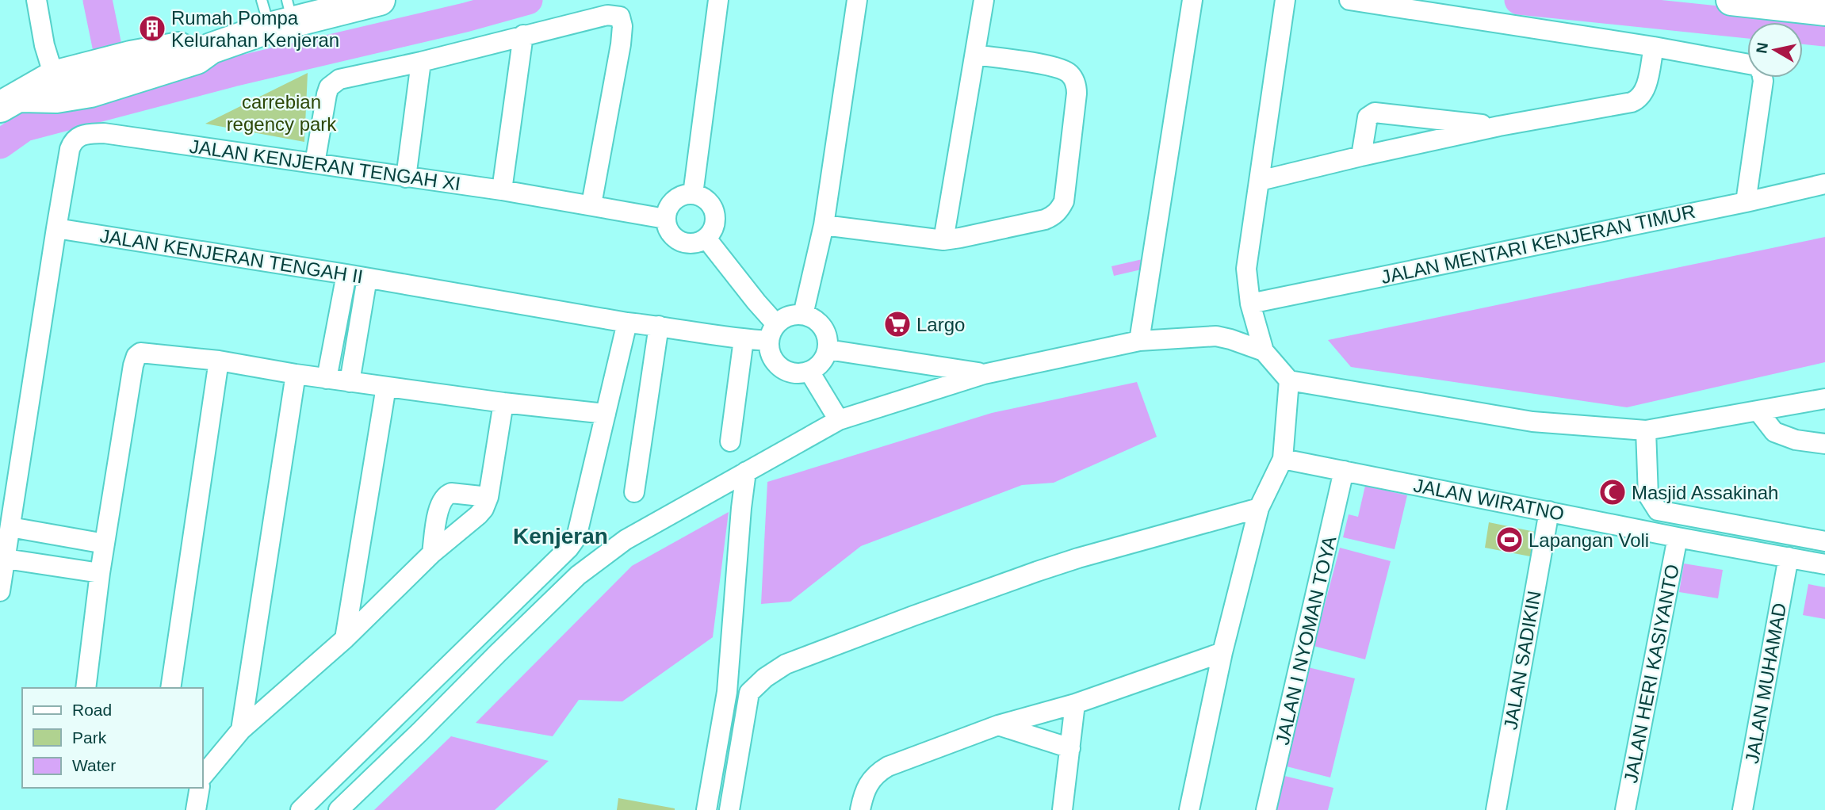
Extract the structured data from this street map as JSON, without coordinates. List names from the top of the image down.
{
  "streets": {
    "street": [
      "JALAN KENJERAN TENGAH XI",
      "JALAN MENTARI KENJERAN TIMUR",
      "JALAN KENJERAN TENGAH II",
      "JALAN WIRATNO",
      "JALAN I NYOMAN TOYA",
      "JALAN SADIKIN",
      "JALAN HERI KASIYANTO",
      "JALAN MUHAMAD"
    ]
  },
  "crossings": [
    ["JALAN KENJERAN TENGAH XI", "JALAN KENJERAN TENGAH II"],
    ["JALAN WIRATNO", "JALAN I NYOMAN TOYA"],
    ["JALAN WIRATNO", "JALAN SADIKIN"],
    ["JALAN WIRATNO", "JALAN HERI KASIYANTO"],
    ["JALAN WIRATNO", "JALAN MUHAMAD"]
  ],
  "districts": ["Kenjeran"],
  "parks": ["carrebian regency park"],
  "places": {
    "building": ["Rumah Pompa Kelurahan Kenjeran"],
    "supermarket": ["Largo"],
    "mosque": ["Masjid Assakinah"],
    "sports": ["Lapangan Voli"]
  },
  "legend": ["Road", "Park", "Water"],
  "north": "left"
}
